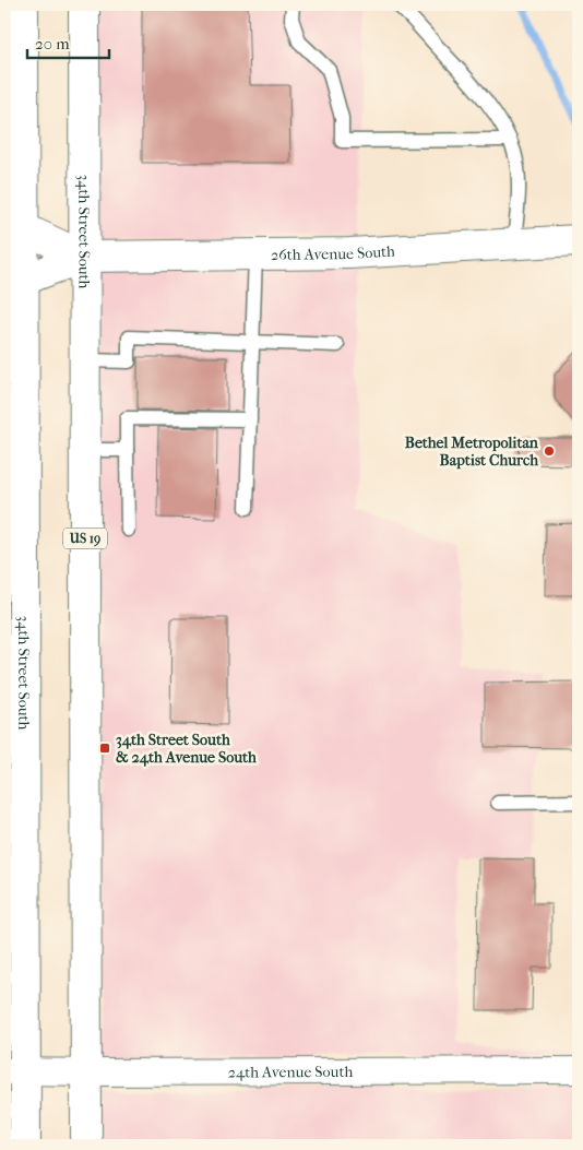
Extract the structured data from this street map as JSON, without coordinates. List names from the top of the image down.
{
  "streets": {
    "main road": ["34th Street South", "26th Avenue South", "US 19"],
    "street": ["24th Avenue South"]
  },
  "crossings": [
    ["34th Street South", "26th Avenue South"],
    ["34th Street South", "24th Avenue South"]
  ],
  "places": {
    "other": ["Bethel Metropolitan Baptist Church"],
    "transit": ["34th Street South & 24th Avenue South"]
  },
  "scale_bar": "20 m"
}
